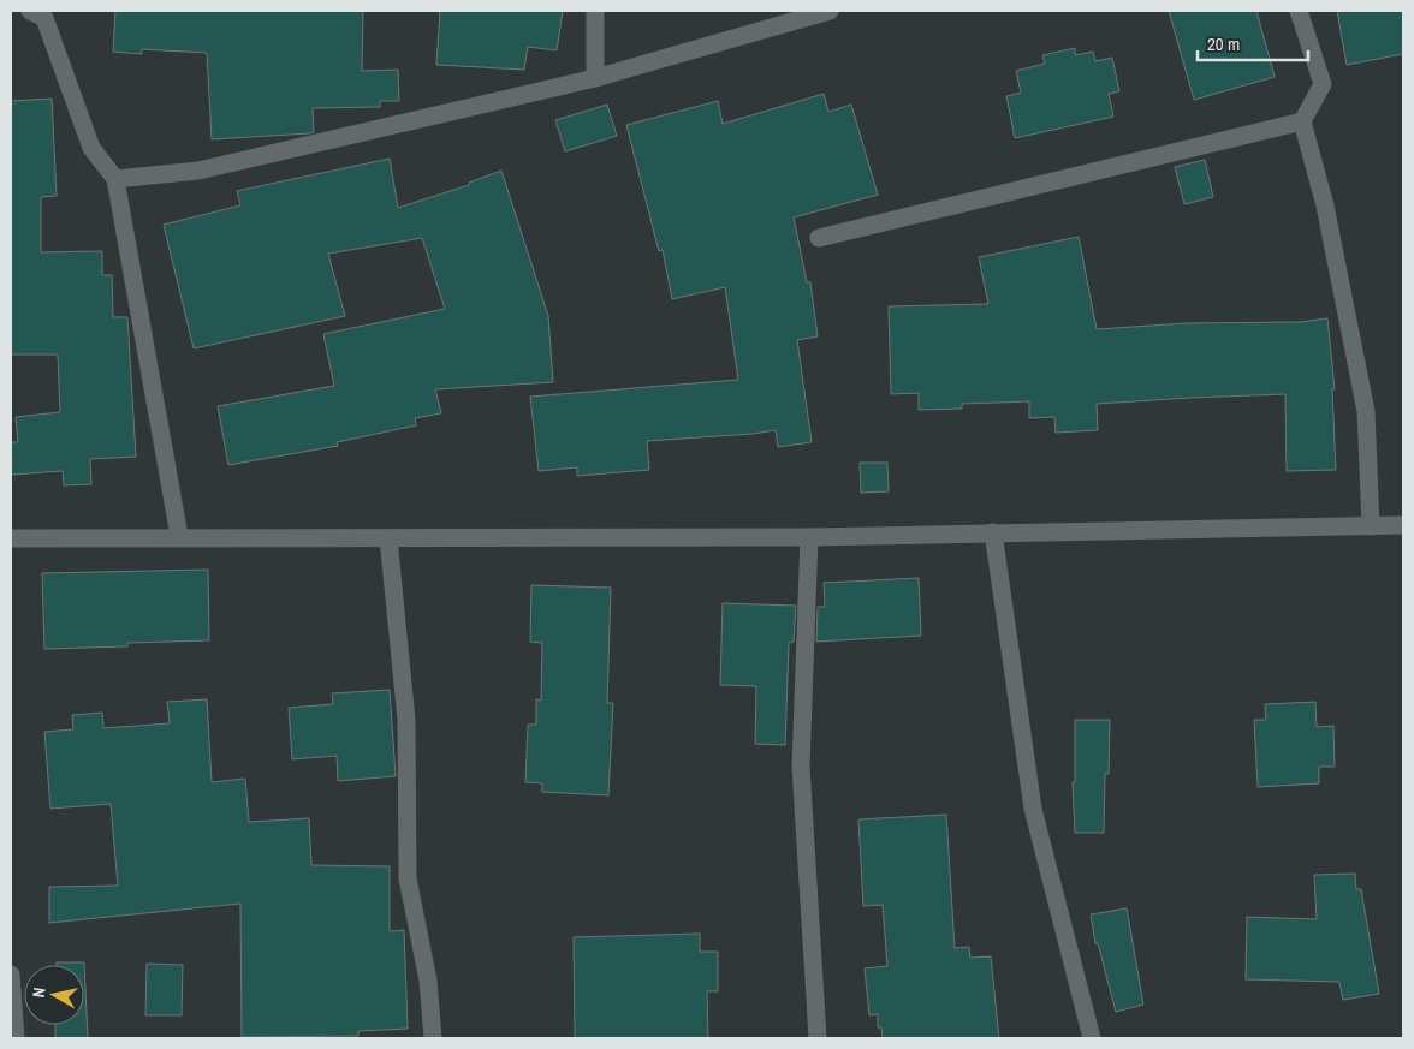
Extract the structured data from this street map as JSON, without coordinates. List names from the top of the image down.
{
  "scale_bar": "20 m",
  "north": "left"
}
